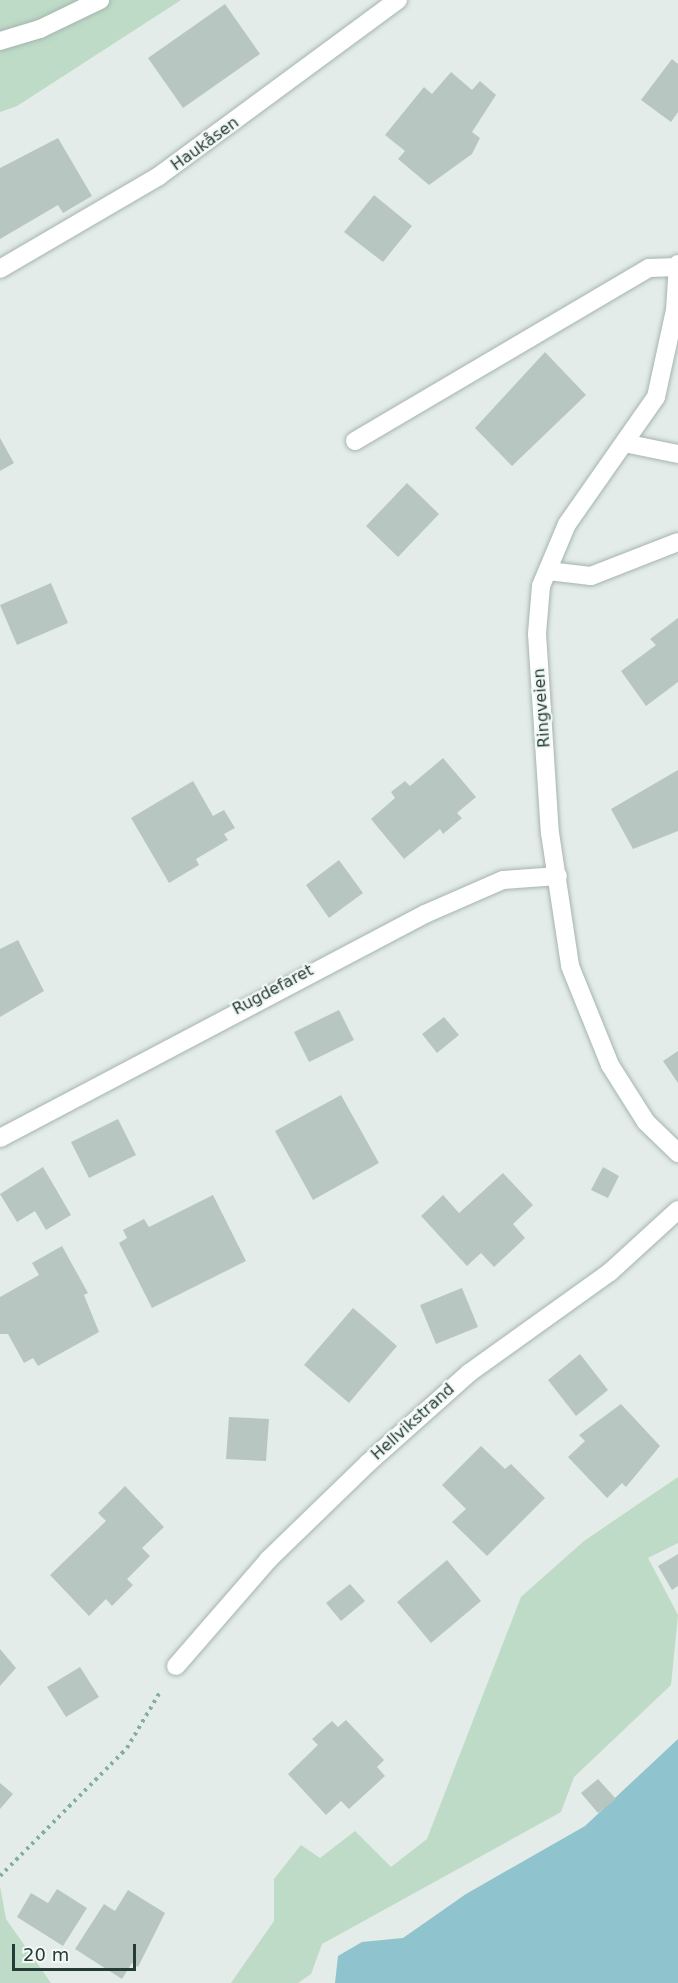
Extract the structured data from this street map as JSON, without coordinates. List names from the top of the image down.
{
  "streets": {
    "street": [
      "Haukåsen",
      "Ringveien",
      "Rugdefaret",
      "Hellvikstrand"
    ]
  },
  "crossings": [
    ["Ringveien", "Rugdefaret"]
  ],
  "scale_bar": "20 m"
}
